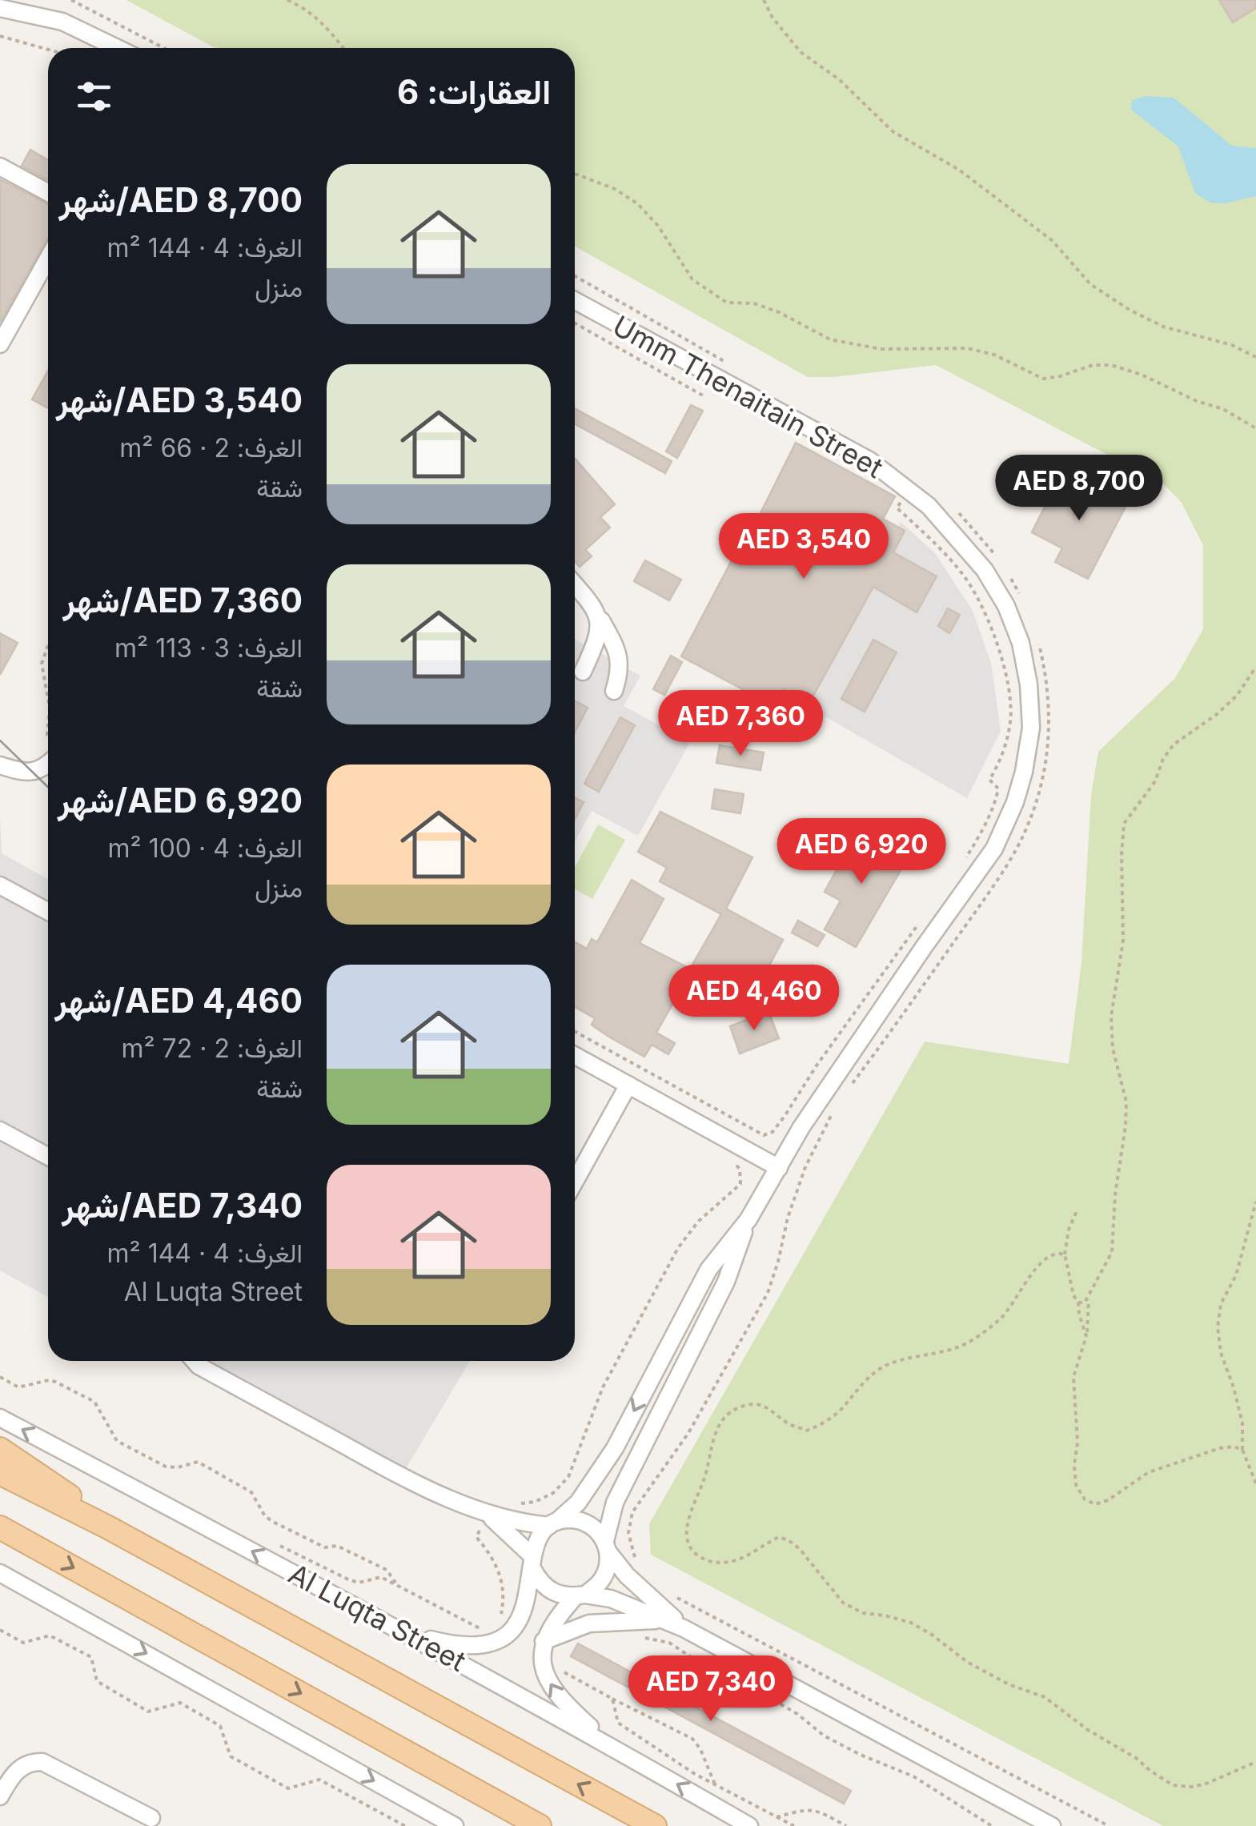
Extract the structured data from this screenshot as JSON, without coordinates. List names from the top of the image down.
{
  "streets": {
    "main road": ["Al Luqta Street"],
    "street": ["Umm Thenaitain Street"]
  },
  "page": {
    "heading": "العقارات: 6",
    "list": [
      {
        "name": "AED 8,700/شهر",
        "note": "الغرف: 4 · 144 m² · منزل"
      },
      {
        "name": "AED 3,540/شهر",
        "note": "الغرف: 2 · 66 m² · شقة"
      },
      {
        "name": "AED 7,360/شهر",
        "note": "الغرف: 3 · 113 m² · شقة"
      },
      {
        "name": "AED 6,920/شهر",
        "note": "الغرف: 4 · 100 m² · منزل"
      },
      {
        "name": "AED 4,460/شهر",
        "note": "الغرف: 2 · 72 m² · شقة"
      },
      {
        "name": "AED 7,340/شهر",
        "note": "الغرف: 4 · 144 m² · Al Luqta Street"
      }
    ],
    "price": [
      "AED 8,700",
      "AED 3,540",
      "AED 7,360",
      "AED 6,920",
      "AED 4,460",
      "AED 7,340"
    ]
  }
}
